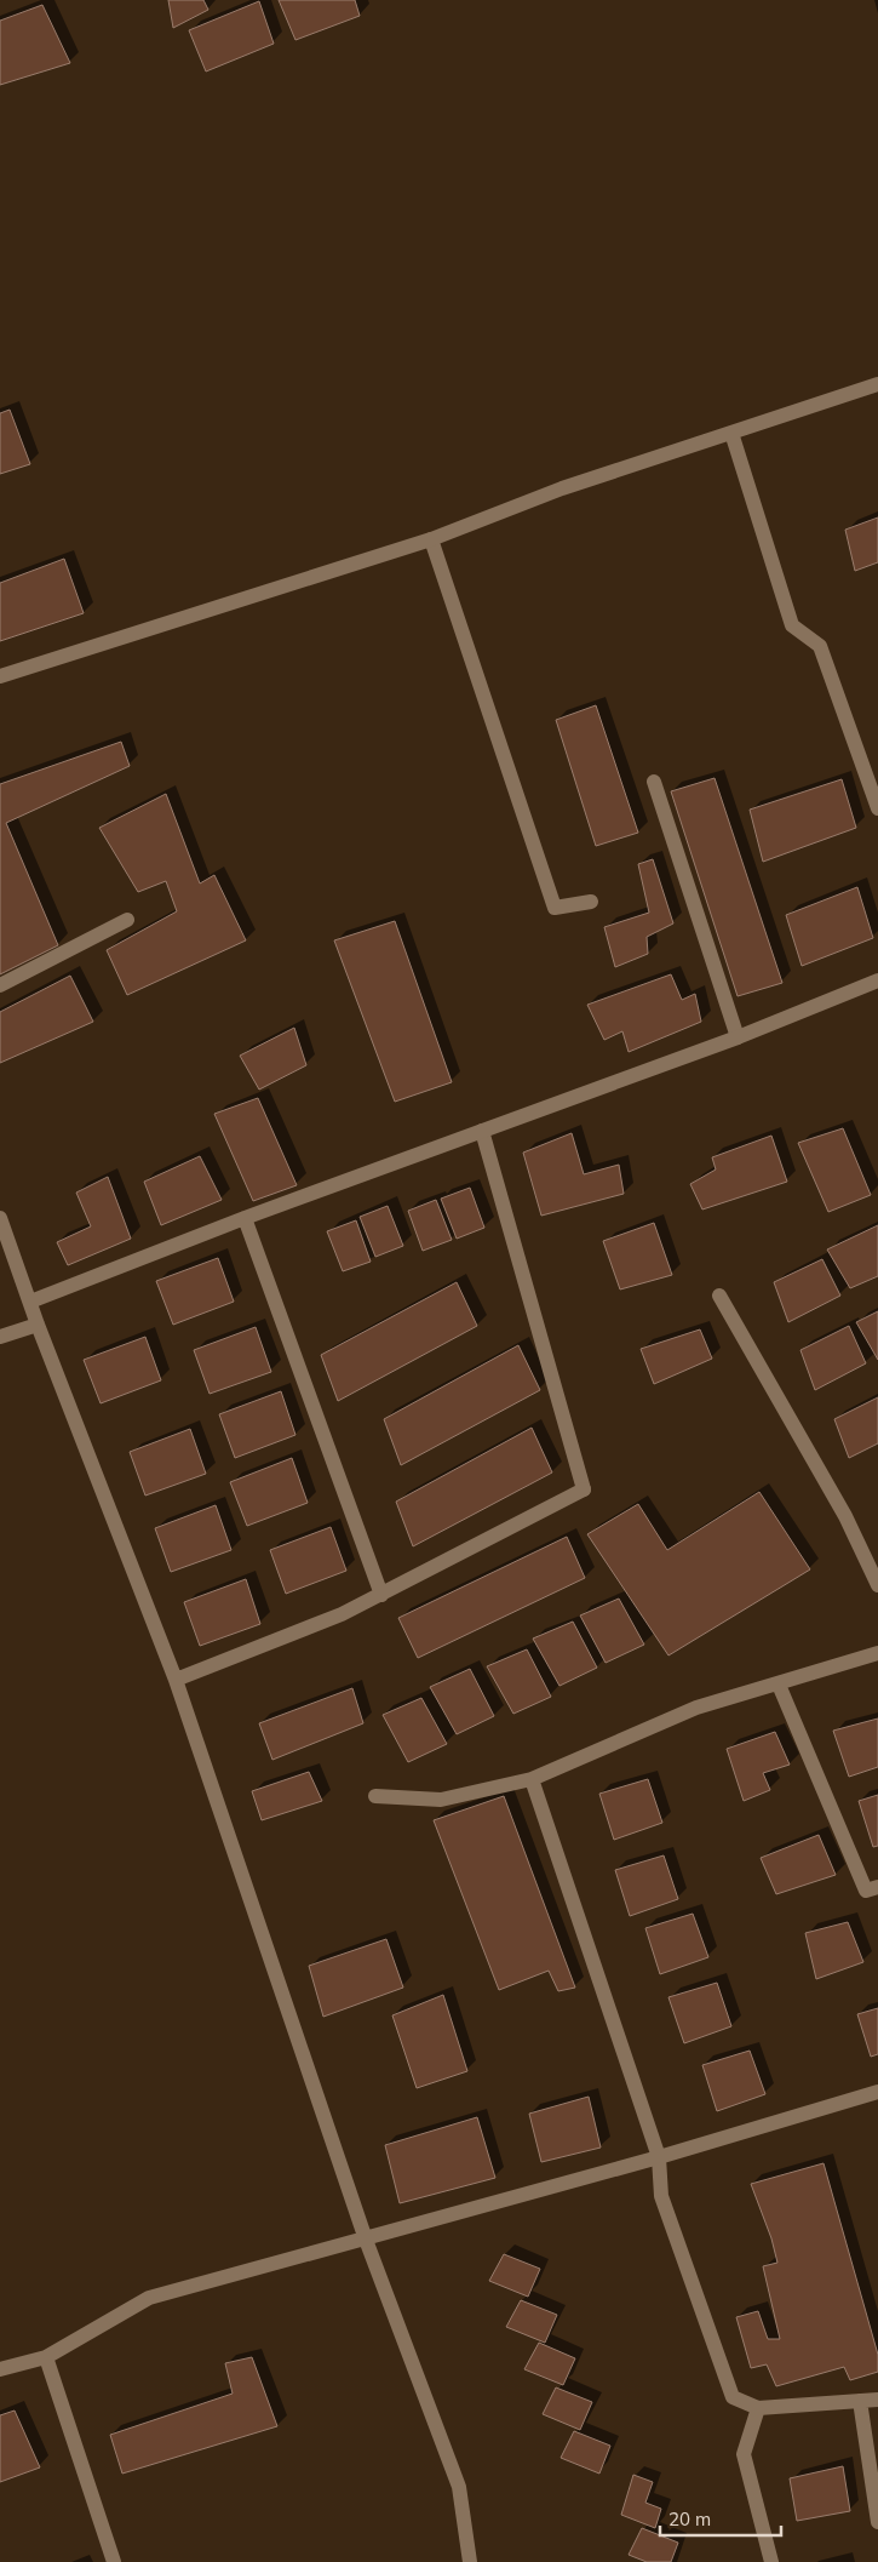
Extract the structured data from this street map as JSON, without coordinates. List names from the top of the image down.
{
  "scale_bar": "20 m"
}
